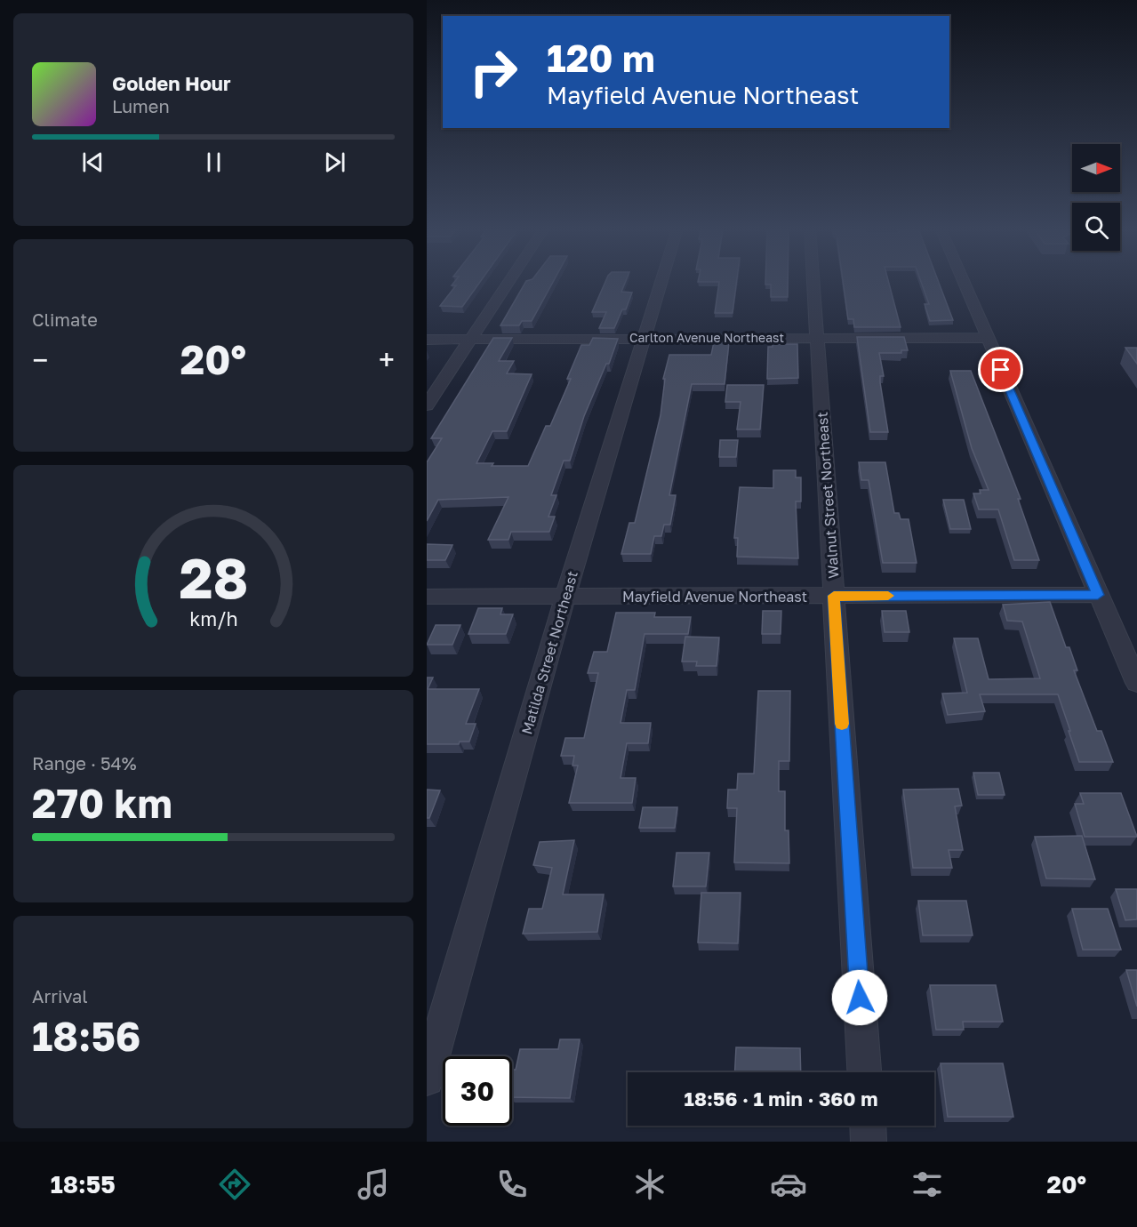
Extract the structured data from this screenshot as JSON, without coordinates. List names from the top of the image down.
{
  "streets": {
    "street": [
      "Carlton Avenue Northeast",
      "Walnut Street Northeast",
      "Mayfield Avenue Northeast",
      "Matilda Street Northeast"
    ]
  },
  "crossings": [
    ["Carlton Avenue Northeast", "Walnut Street Northeast"],
    ["Carlton Avenue Northeast", "Matilda Street Northeast"],
    ["Walnut Street Northeast", "Mayfield Avenue Northeast"],
    ["Mayfield Avenue Northeast", "Matilda Street Northeast"]
  ],
  "north": "right",
  "page": {
    "turn": ["120 m", "Mayfield Avenue Northeast"],
    "song": ["Golden Hour", "Lumen"],
    "tile": [
      "Climate",
      ["Range · 54%", "270 km"],
      ["Arrival", "18:56"]
    ],
    "heat": ["−", "20°", "+"],
    "limit": "30",
    "trip": "18:56 · 1 min · 360 m",
    "tabs": ["18:55", "20°"],
    "gauge": ["28", "km/h"]
  }
}
